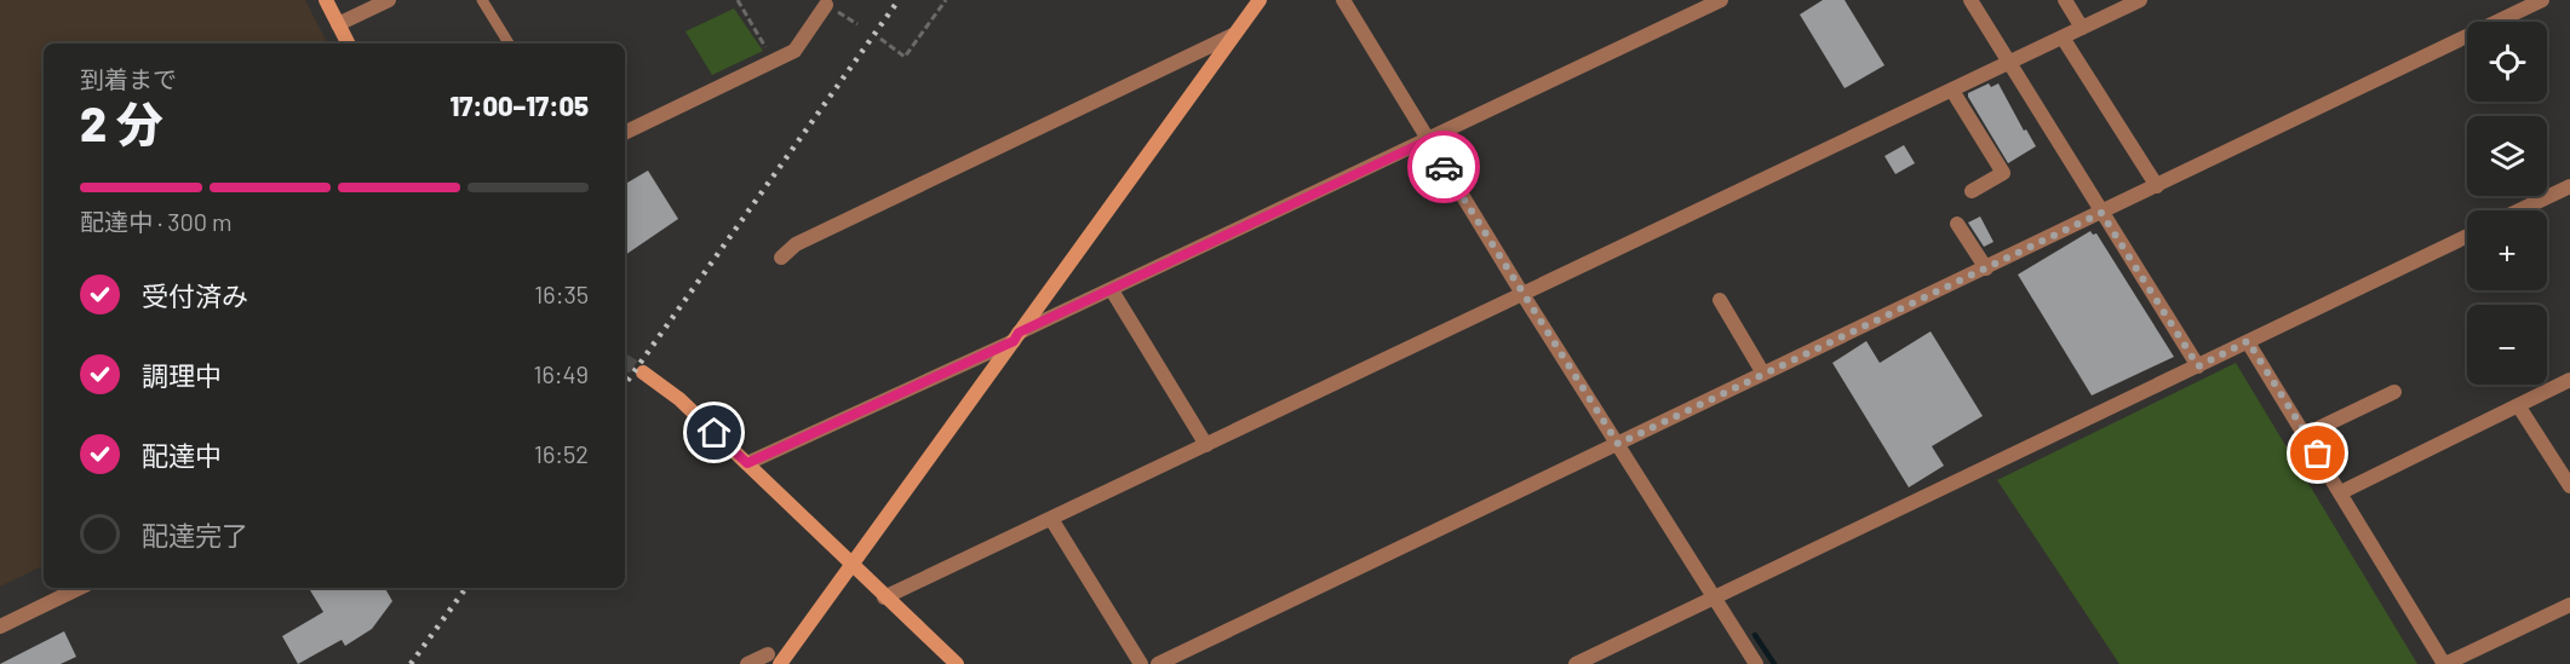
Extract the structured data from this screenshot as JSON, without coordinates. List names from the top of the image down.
{
  "page": {
    "map_buttons": ["+", "−"],
    "heading": ["2 分", "到着まで", "17:00–17:05"],
    "bar": "配達中 · 300 m",
    "list": [
      ["受付済み", "16:35"],
      ["調理中", "16:49"],
      ["配達中", "16:52"],
      "配達完了"
    ]
  }
}
